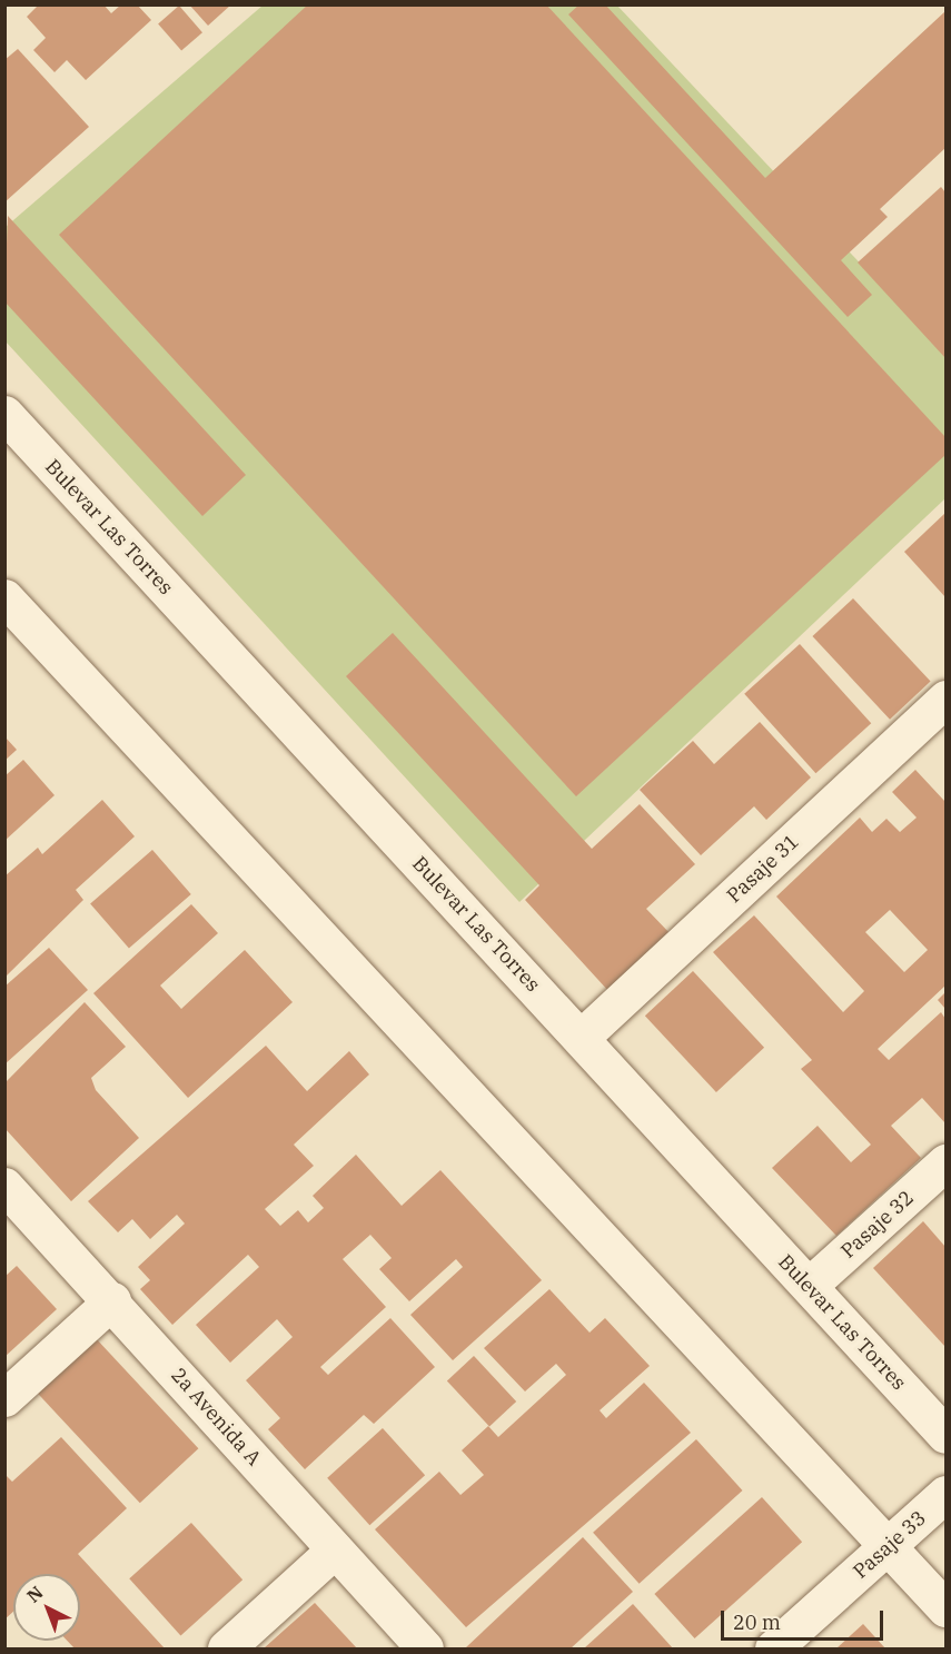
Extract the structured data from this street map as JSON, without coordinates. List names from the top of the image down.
{
  "streets": {
    "street": [
      "Bulevar Las Torres",
      "Pasaje 31",
      "Pasaje 32",
      "2a Avenida A",
      "Pasaje 33"
    ]
  },
  "crossings": [
    ["Bulevar Las Torres", "Pasaje 31"],
    ["Bulevar Las Torres", "Pasaje 32"]
  ],
  "scale_bar": "20 m",
  "north": "top left"
}
